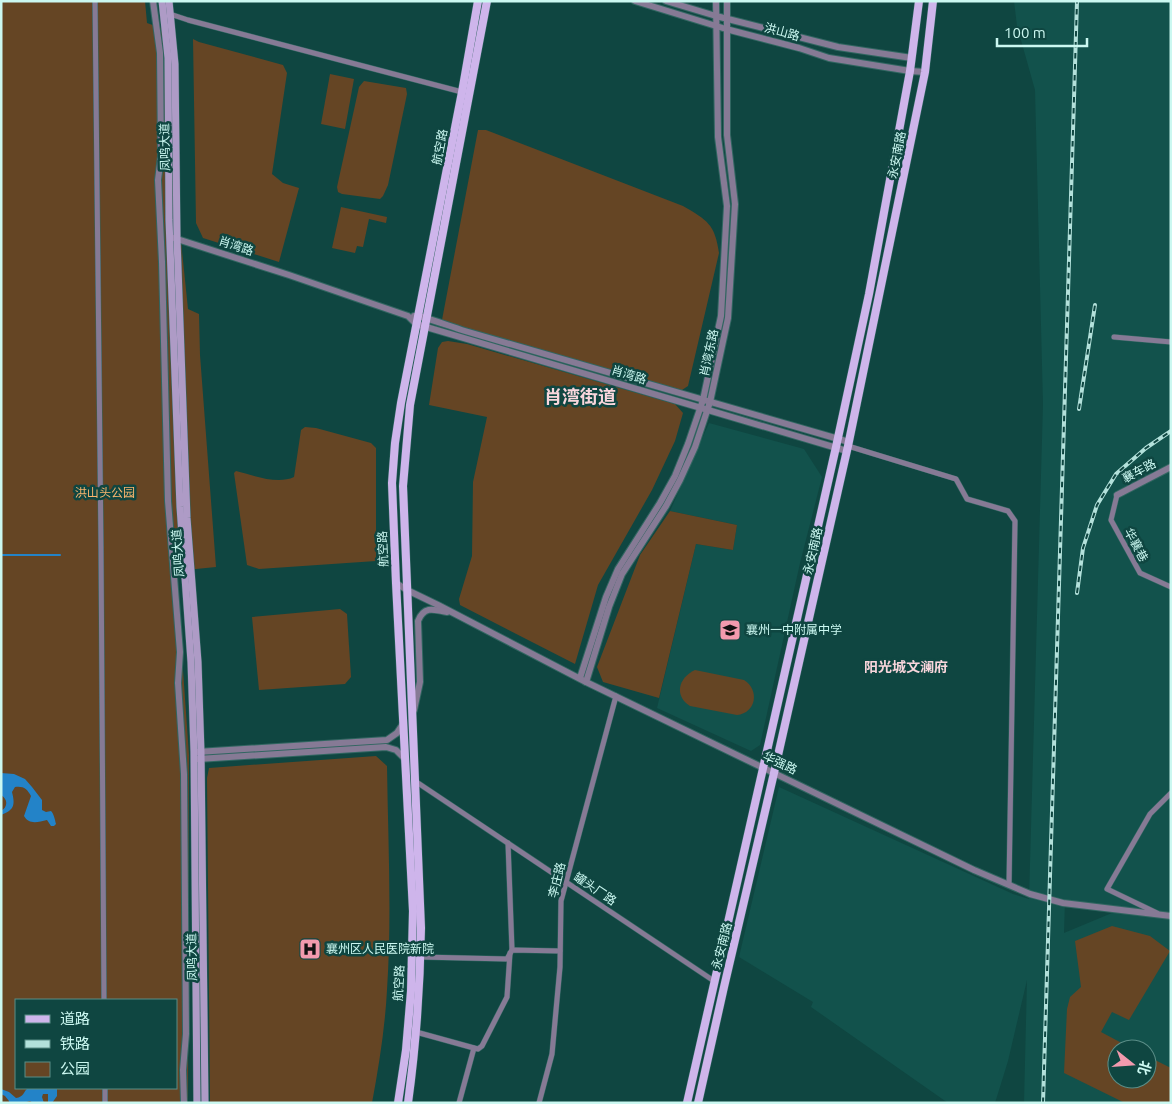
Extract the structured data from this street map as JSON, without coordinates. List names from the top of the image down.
{
  "streets": {
    "main road": ["凤鸣大道", "航空路", "永安南路"],
    "street": [
      "洪山路",
      "肖湾路",
      "肖湾东路",
      "襄车路",
      "华襄巷",
      "华强路",
      "李庄路",
      "罐头厂路"
    ]
  },
  "crossings": [
    ["洪山路", "永安南路"],
    ["洪山路", "肖湾东路"],
    ["凤鸣大道", "肖湾路"],
    ["航空路", "肖湾路"],
    ["航空路", "华强路"],
    ["航空路", "罐头厂路"],
    ["永安南路", "肖湾路"],
    ["永安南路", "华强路"],
    ["永安南路", "罐头厂路"],
    ["肖湾路", "肖湾东路"],
    ["肖湾东路", "华强路"],
    ["襄车路", "华襄巷"],
    ["华强路", "李庄路"],
    ["李庄路", "罐头厂路"]
  ],
  "districts": ["肖湾街道", "阳光城文澜府"],
  "parks": ["洪山头公园"],
  "places": {
    "school or university": ["襄州一中附属中学"],
    "hospital": ["襄州区人民医院新院"]
  },
  "legend": ["道路", "铁路", "公园"],
  "scale_bar": "100 m",
  "north": "right"
}
